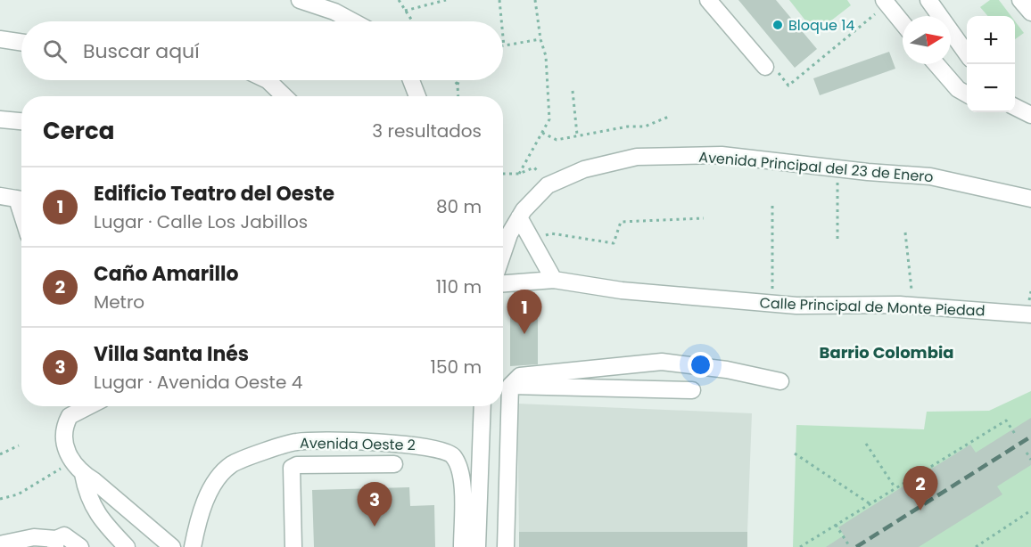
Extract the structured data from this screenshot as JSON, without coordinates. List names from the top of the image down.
{
  "streets": {
    "street": ["Avenida Principal del 23 de Enero", "Calle Principal de Monte Piedad", "Avenida Oeste 2"]
  },
  "districts": ["Barrio Colombia"],
  "places": ["Bloque 14"],
  "north": "right",
  "page": {
    "map_buttons": ["+", "−"],
    "search": "Buscar aquí",
    "heading": ["Cerca", "3 resultados"],
    "list": [
      {
        "mark": "1",
        "name": "Edificio Teatro del Oeste",
        "note": "Lugar · Calle Los Jabillos",
        "value": "80 m"
      },
      {
        "mark": "2",
        "name": "Caño Amarillo",
        "note": "Metro",
        "value": "110 m"
      },
      {
        "mark": "3",
        "name": "Villa Santa Inés",
        "note": "Lugar · Avenida Oeste 4",
        "value": "150 m"
      }
    ],
    "pins": ["1", "2", "3"]
  }
}
